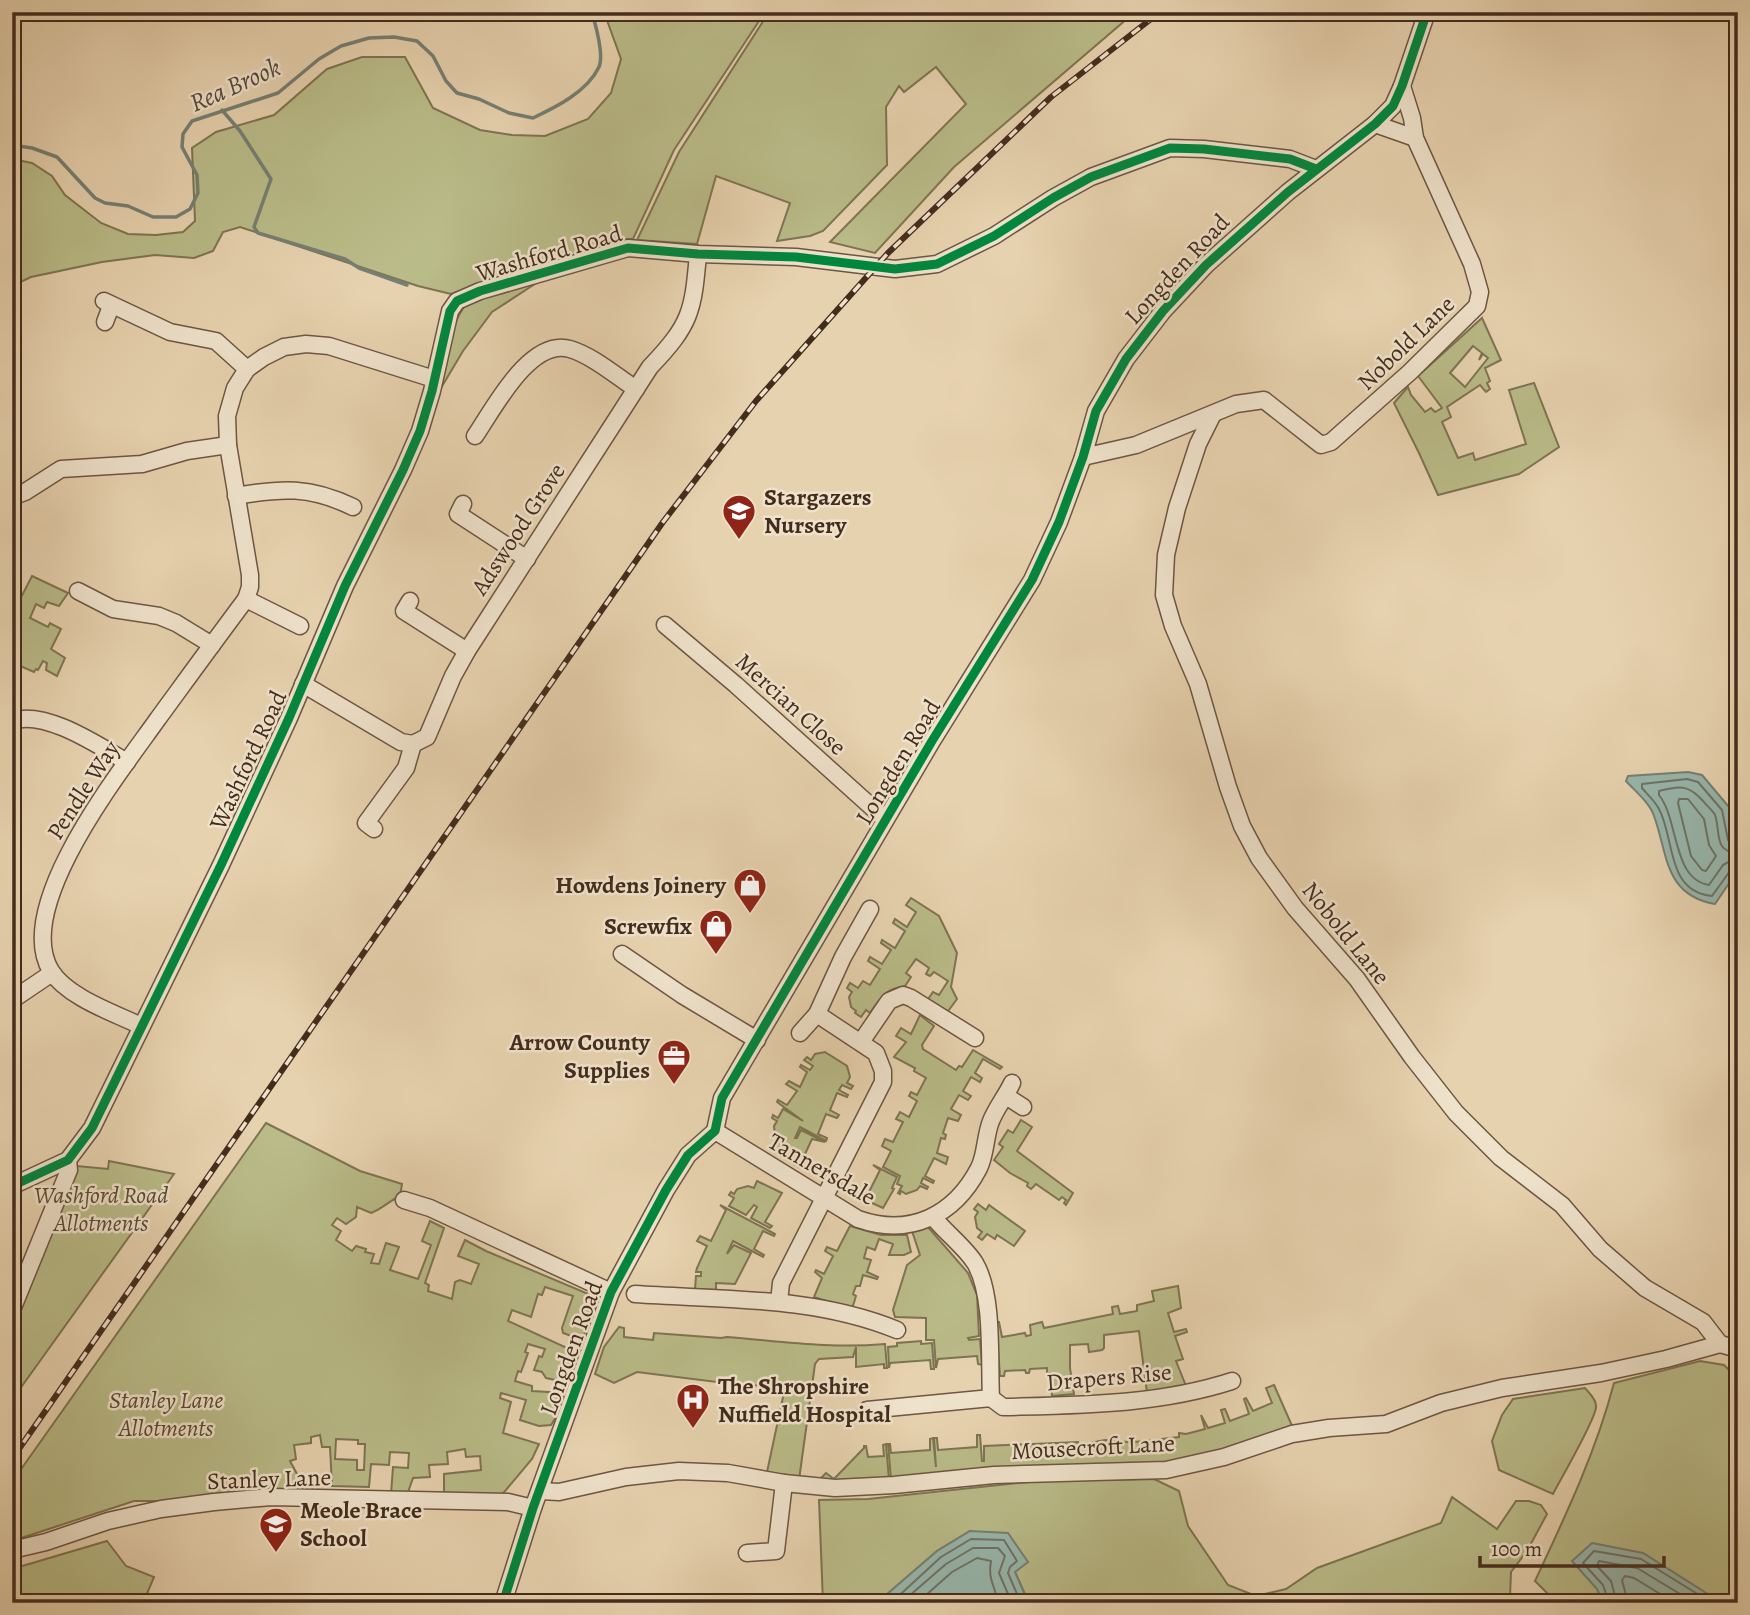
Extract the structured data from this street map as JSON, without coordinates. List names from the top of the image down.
{
  "streets": {
    "street": [
      "Washford Road",
      "Longden Road",
      "Nobold Lane",
      "Adswood Grove",
      "Mercian Close",
      "Pendle Way",
      "Tannersdale",
      "Drapers Rise",
      "Mousecroft Lane",
      "Stanley Lane"
    ]
  },
  "crossings": [
    ["Washford Road", "Longden Road"],
    ["Washford Road", "Adswood Grove"],
    ["Longden Road", "Nobold Lane"],
    ["Longden Road", "Mercian Close"],
    ["Longden Road", "Tannersdale"],
    ["Longden Road", "Mousecroft Lane"],
    ["Longden Road", "Stanley Lane"],
    ["Nobold Lane", "Mousecroft Lane"]
  ],
  "water": ["Rea Brook"],
  "parks": ["Washford Road Allotments", "Stanley Lane Allotments"],
  "places": {
    "school or university": ["Stargazers Nursery", "Meole Brace School"],
    "shop": ["Howdens Joinery", "Screwfix"],
    "office": ["Arrow County Supplies"],
    "hospital": ["The Shropshire Nuffield Hospital"]
  },
  "scale_bar": "100 m"
}
